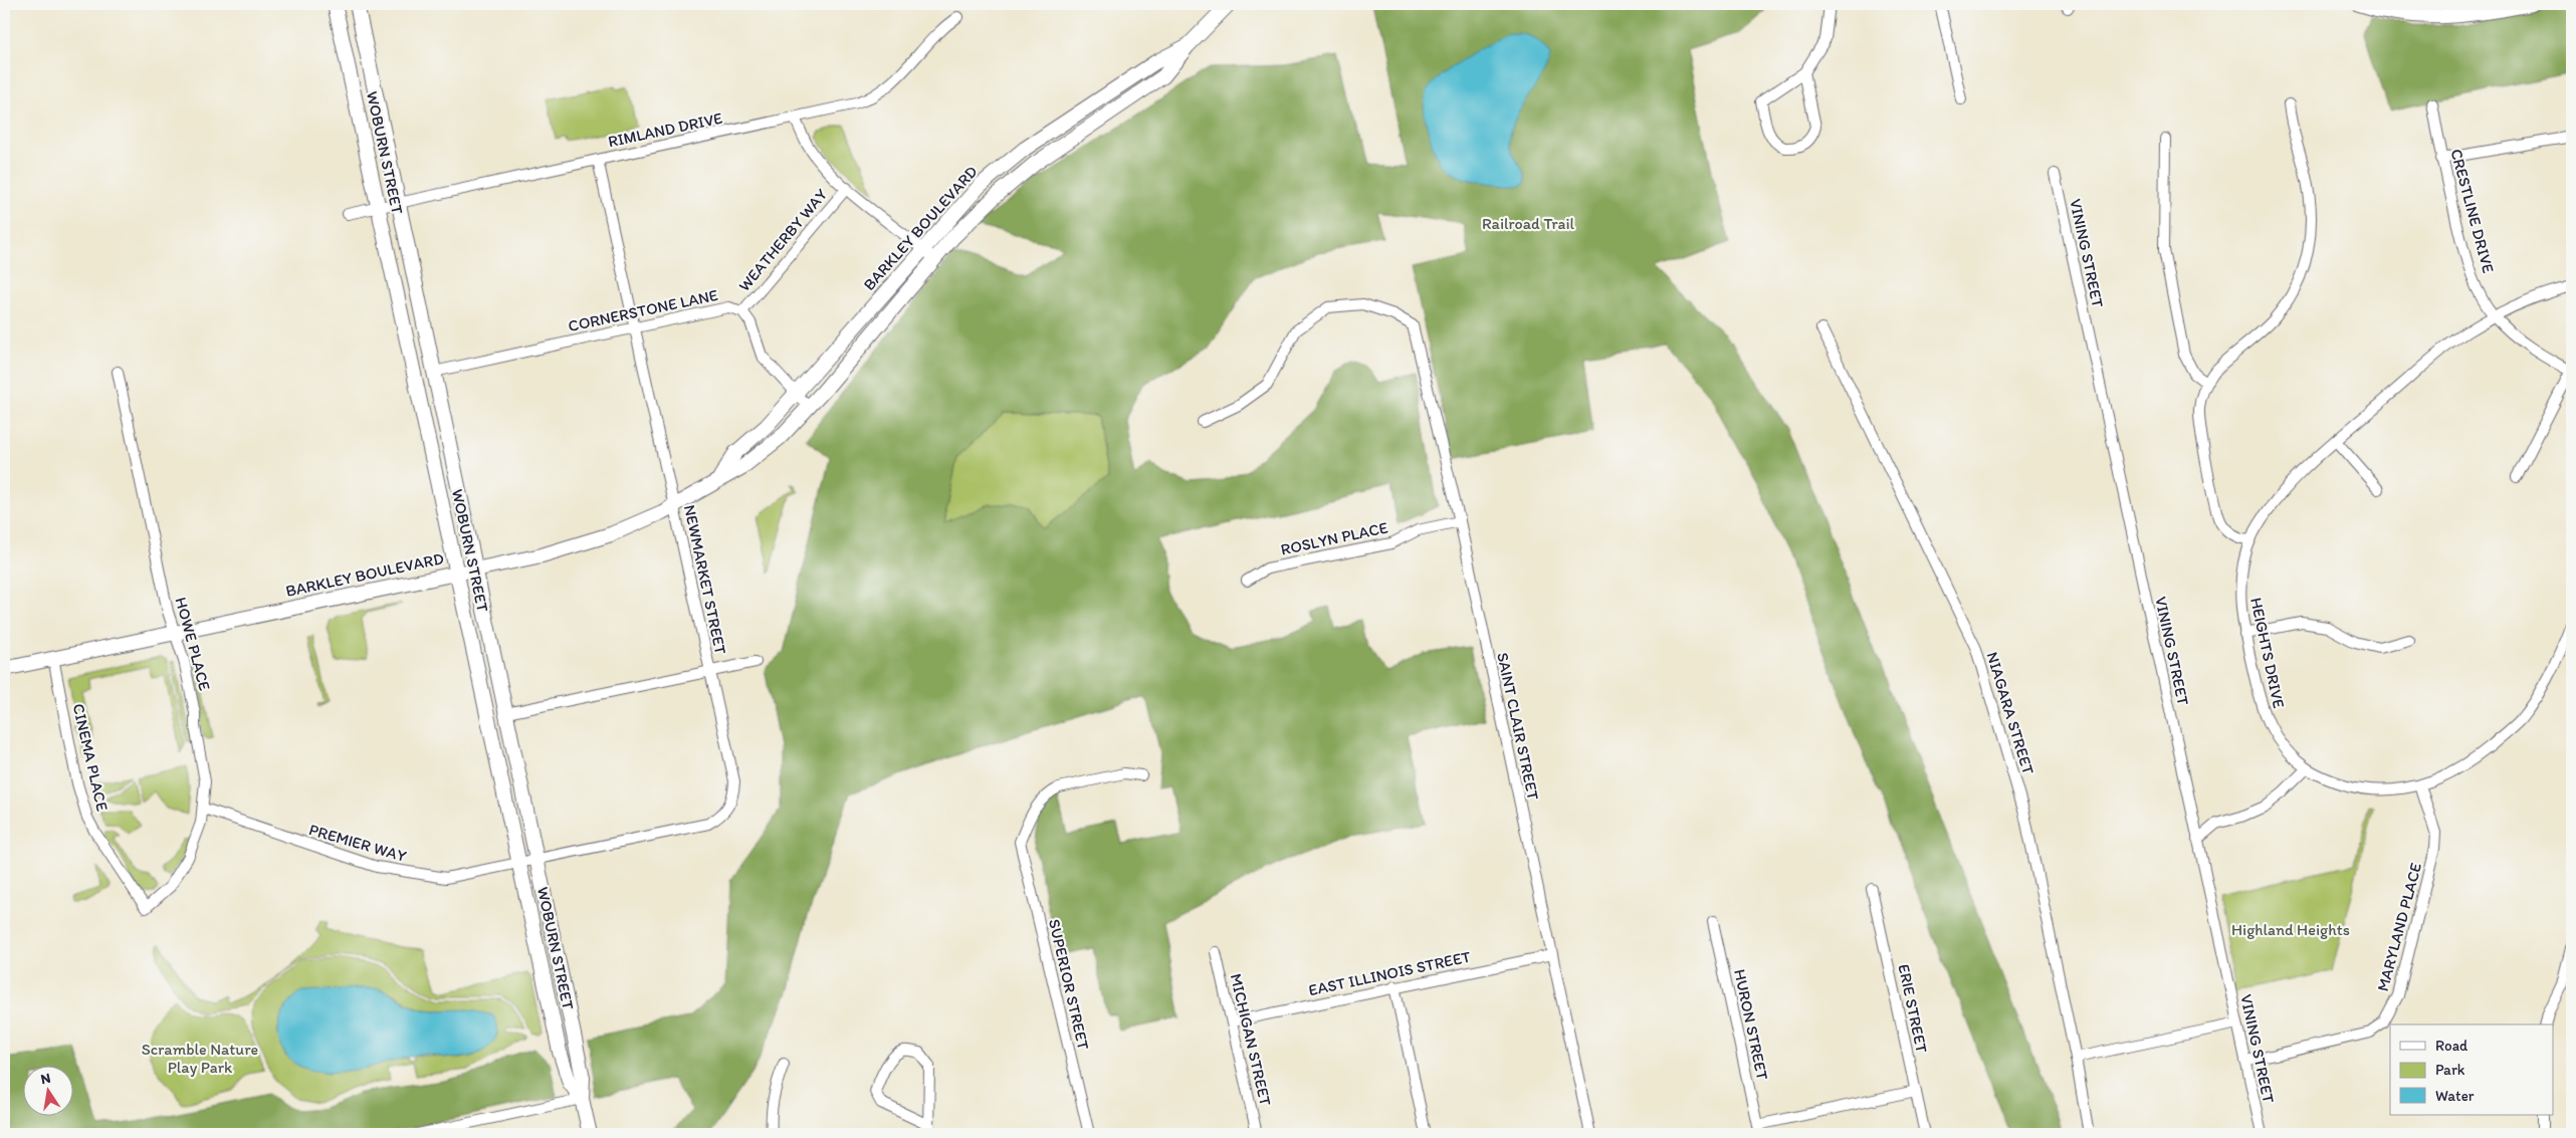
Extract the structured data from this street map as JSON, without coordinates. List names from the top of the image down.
{
  "streets": {
    "main road": ["WOBURN STREET", "BARKLEY BOULEVARD"],
    "street": [
      "RIMLAND DRIVE",
      "CRESTLINE DRIVE",
      "WEATHERBY WAY",
      "VINING STREET",
      "CORNERSTONE LANE",
      "ROSLYN PLACE",
      "NEWMARKET STREET",
      "HOWE PLACE",
      "HEIGHTS DRIVE",
      "NIAGARA STREET",
      "SAINT CLAIR STREET",
      "CINEMA PLACE",
      "PREMIER WAY",
      "MARYLAND PLACE",
      "EAST ILLINOIS STREET",
      "SUPERIOR STREET",
      "ERIE STREET",
      "HURON STREET",
      "MICHIGAN STREET"
    ]
  },
  "crossings": [
    ["RIMLAND DRIVE", "WOBURN STREET"],
    ["RIMLAND DRIVE", "NEWMARKET STREET"],
    ["WOBURN STREET", "BARKLEY BOULEVARD"],
    ["WOBURN STREET", "CORNERSTONE LANE"],
    ["WOBURN STREET", "NEWMARKET STREET"],
    ["WOBURN STREET", "PREMIER WAY"],
    ["CRESTLINE DRIVE", "HEIGHTS DRIVE"],
    ["BARKLEY BOULEVARD", "CORNERSTONE LANE"],
    ["BARKLEY BOULEVARD", "NEWMARKET STREET"],
    ["BARKLEY BOULEVARD", "HOWE PLACE"],
    ["BARKLEY BOULEVARD", "CINEMA PLACE"],
    ["WEATHERBY WAY", "CORNERSTONE LANE"],
    ["VINING STREET", "MARYLAND PLACE"],
    ["CORNERSTONE LANE", "NEWMARKET STREET"],
    ["ROSLYN PLACE", "SAINT CLAIR STREET"],
    ["NEWMARKET STREET", "PREMIER WAY"],
    ["HOWE PLACE", "CINEMA PLACE"],
    ["HOWE PLACE", "PREMIER WAY"],
    ["HEIGHTS DRIVE", "MARYLAND PLACE"],
    ["SAINT CLAIR STREET", "EAST ILLINOIS STREET"],
    ["EAST ILLINOIS STREET", "MICHIGAN STREET"]
  ],
  "parks": ["Railroad Trail", "Highland Heights", "Scramble Nature Play Park"],
  "legend": ["Road", "Park", "Water"],
  "north": "top"
}
